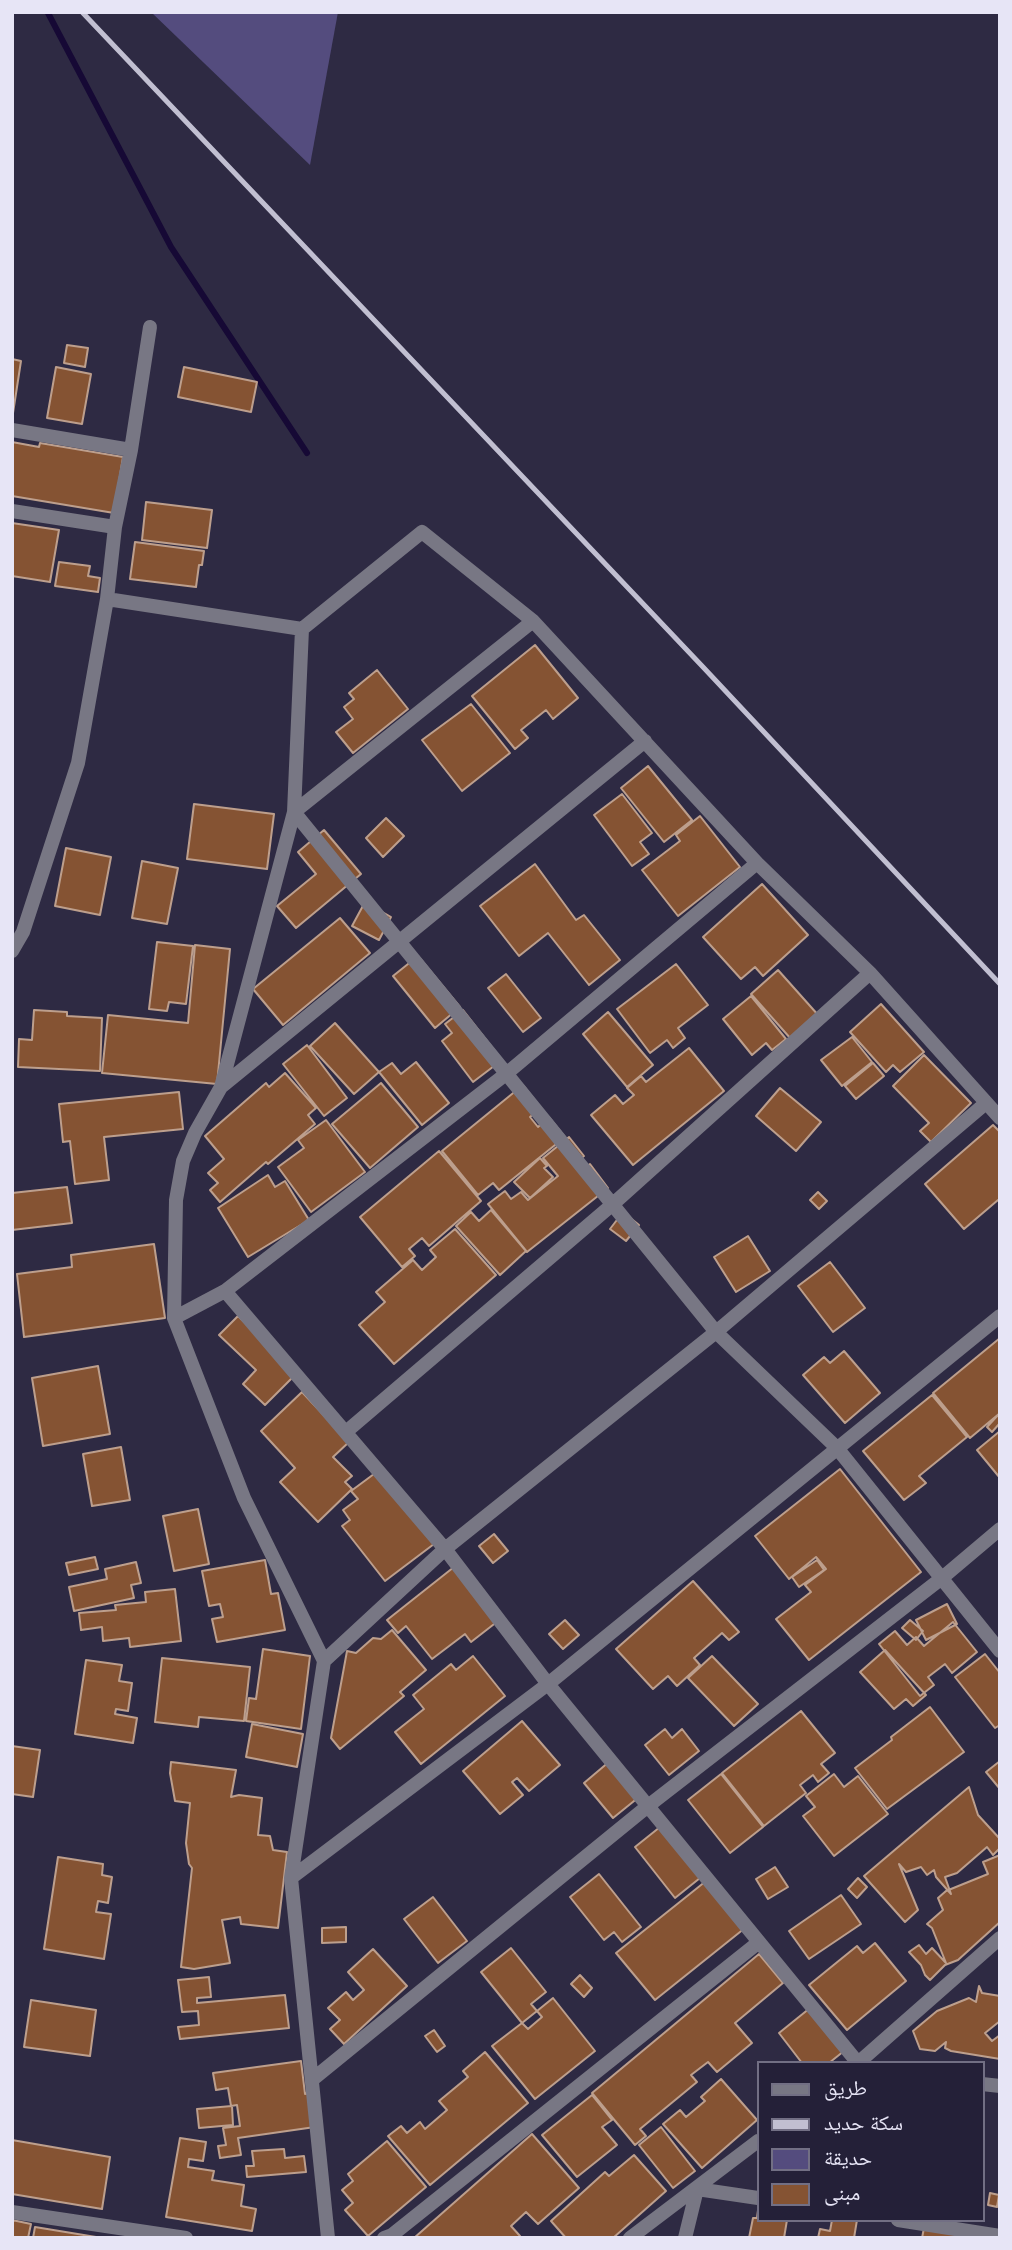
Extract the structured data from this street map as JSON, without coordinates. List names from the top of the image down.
{
  "legend": [
    "طريق",
    "سكة حديد",
    "حديقة",
    "مبنى"
  ]
}
